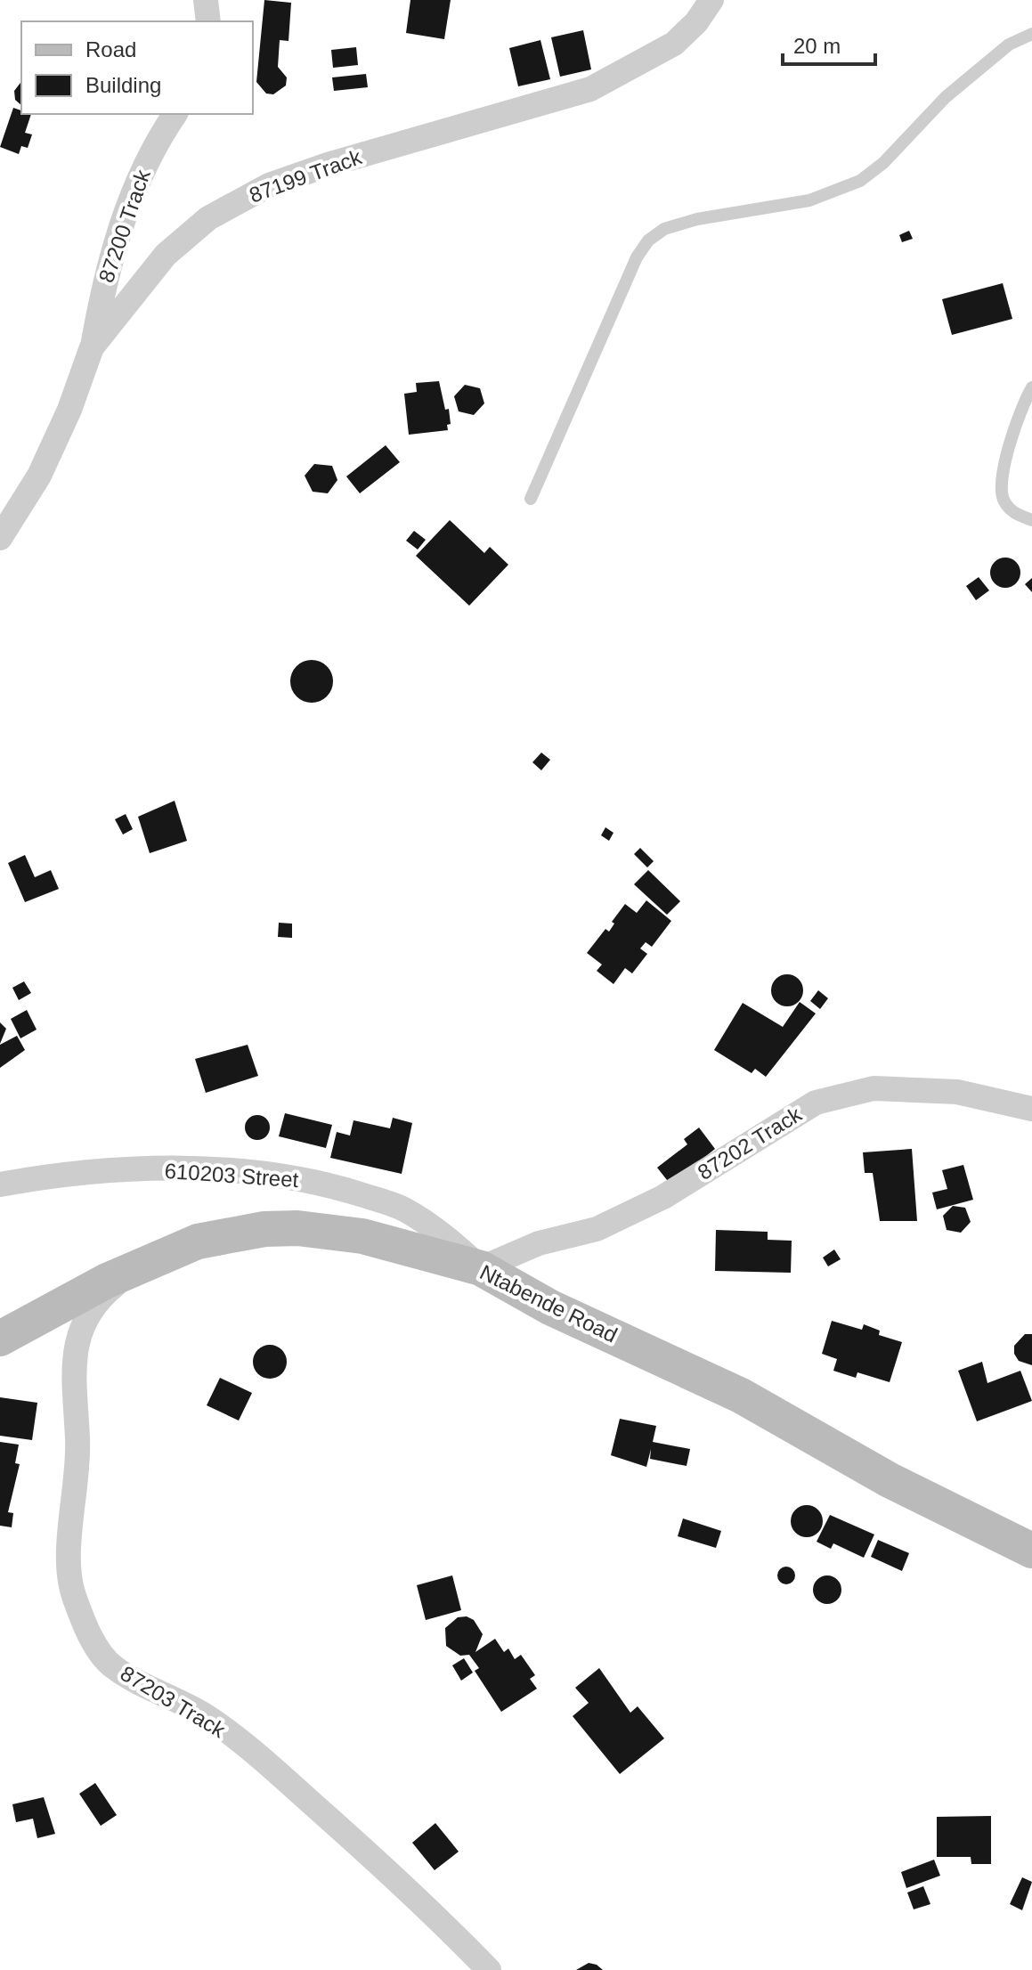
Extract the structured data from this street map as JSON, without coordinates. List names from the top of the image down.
{
  "streets": {
    "street": [
      "87199 Track",
      "87200 Track",
      "87202 Track",
      "610203 Street",
      "Ntabende Road",
      "87203 Track"
    ]
  },
  "crossings": [
    ["87199 Track", "87200 Track"],
    ["87202 Track", "610203 Street"],
    ["87202 Track", "Ntabende Road"],
    ["610203 Street", "Ntabende Road"],
    ["Ntabende Road", "87203 Track"]
  ],
  "legend": ["Road", "Building"],
  "scale_bar": "20 m"
}
